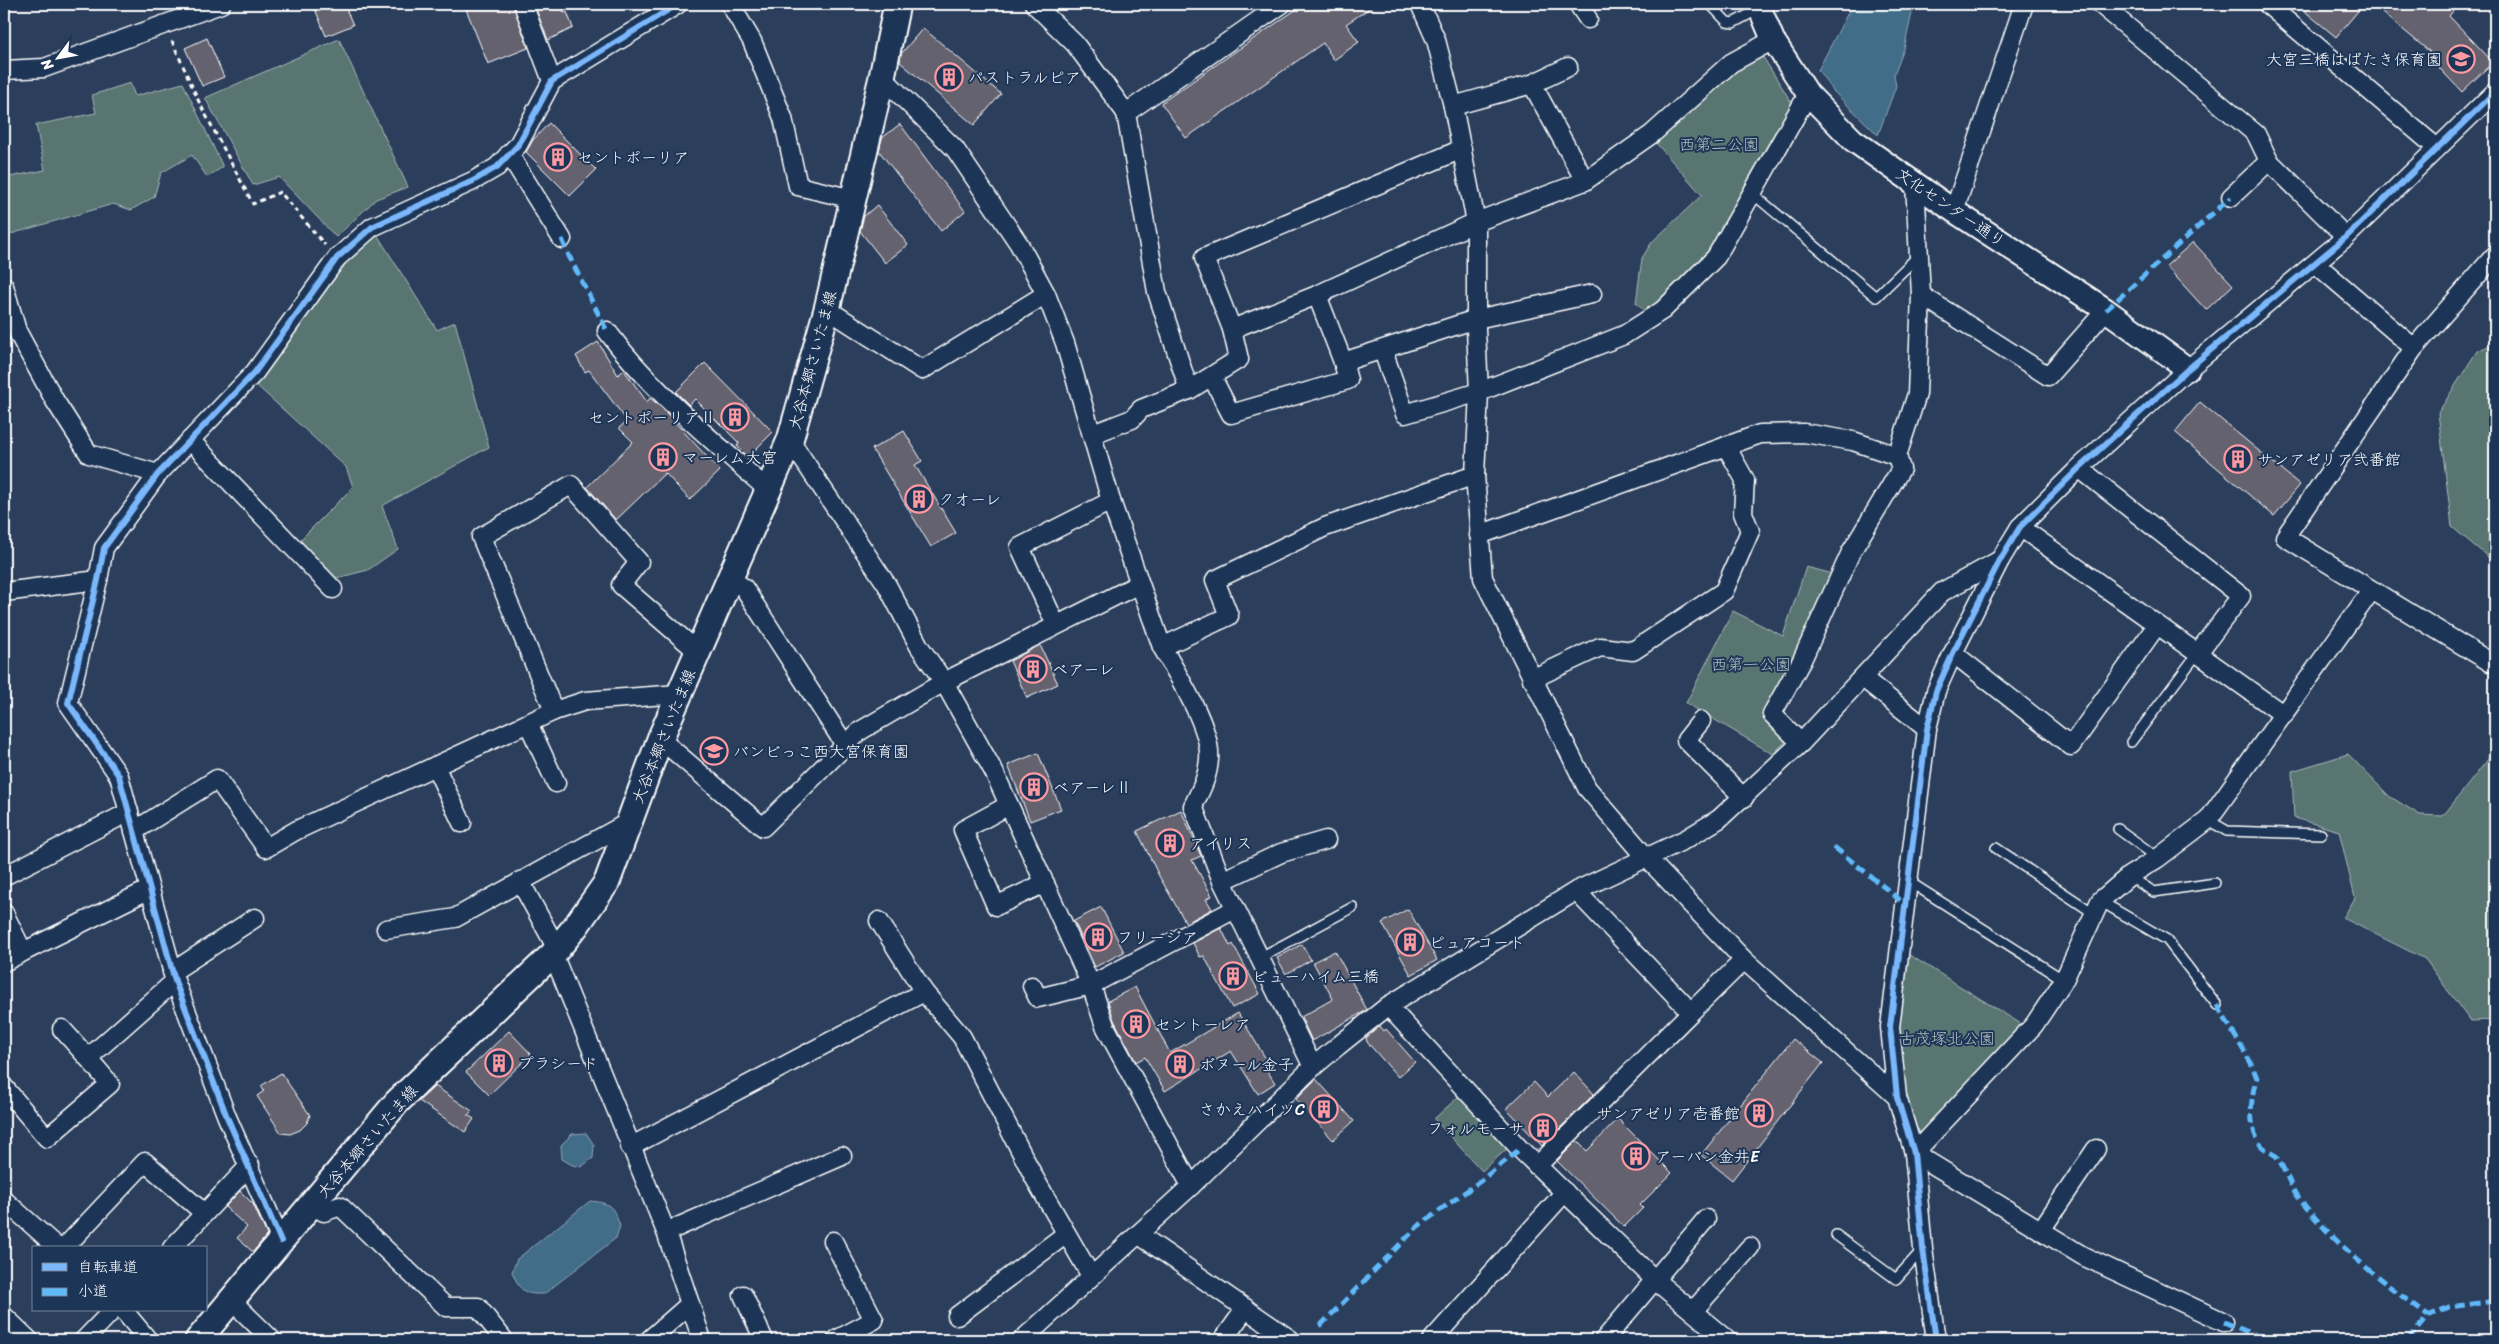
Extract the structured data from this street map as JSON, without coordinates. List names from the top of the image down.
{
  "streets": {
    "main road": ["大谷本郷さいたま線"],
    "street": ["文化センター通り"]
  },
  "parks": ["西第二公園", "西第一公園", "古茂塚北公園"],
  "places": {
    "school or university": ["大宮三橋はばたき保育園", "バンビっこ西大宮保育園"],
    "building": [
      "パストラルピア",
      "セントポーリア",
      "セントポーリアⅡ",
      "マーレム大宮",
      "サンアゼリア弐番館",
      "クオーレ",
      "ベアーレ",
      "ベアーレⅡ",
      "アイリス",
      "フリージア",
      "ピュアコート",
      "ビューハイム三橋",
      "セントーレア",
      "プラシード",
      "ボヌール金子",
      "さかえハイツC",
      "サンアゼリア壱番館",
      "フォルモーサ",
      "アーバン金井E"
    ]
  },
  "legend": ["自転車道", "小道"],
  "north": "bottom left"
}
